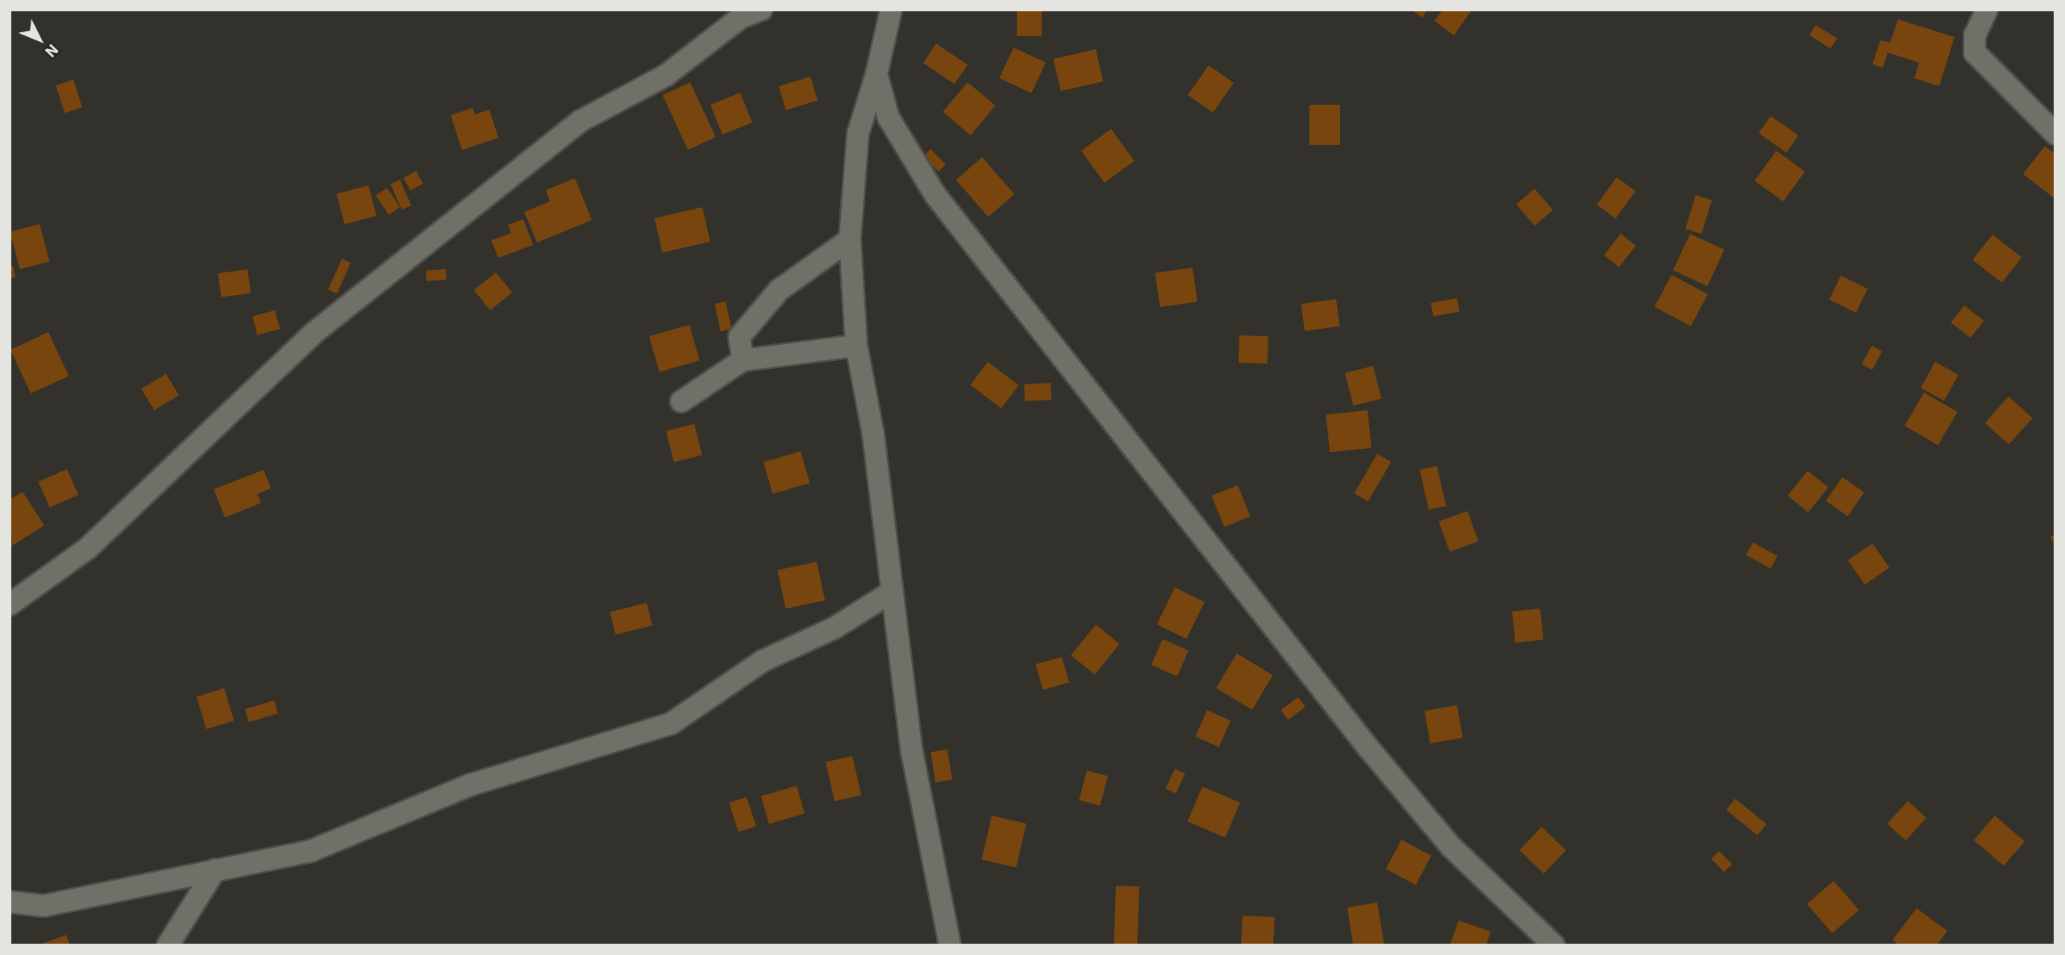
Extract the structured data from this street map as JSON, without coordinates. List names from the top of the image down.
{
  "north": "bottom right"
}
